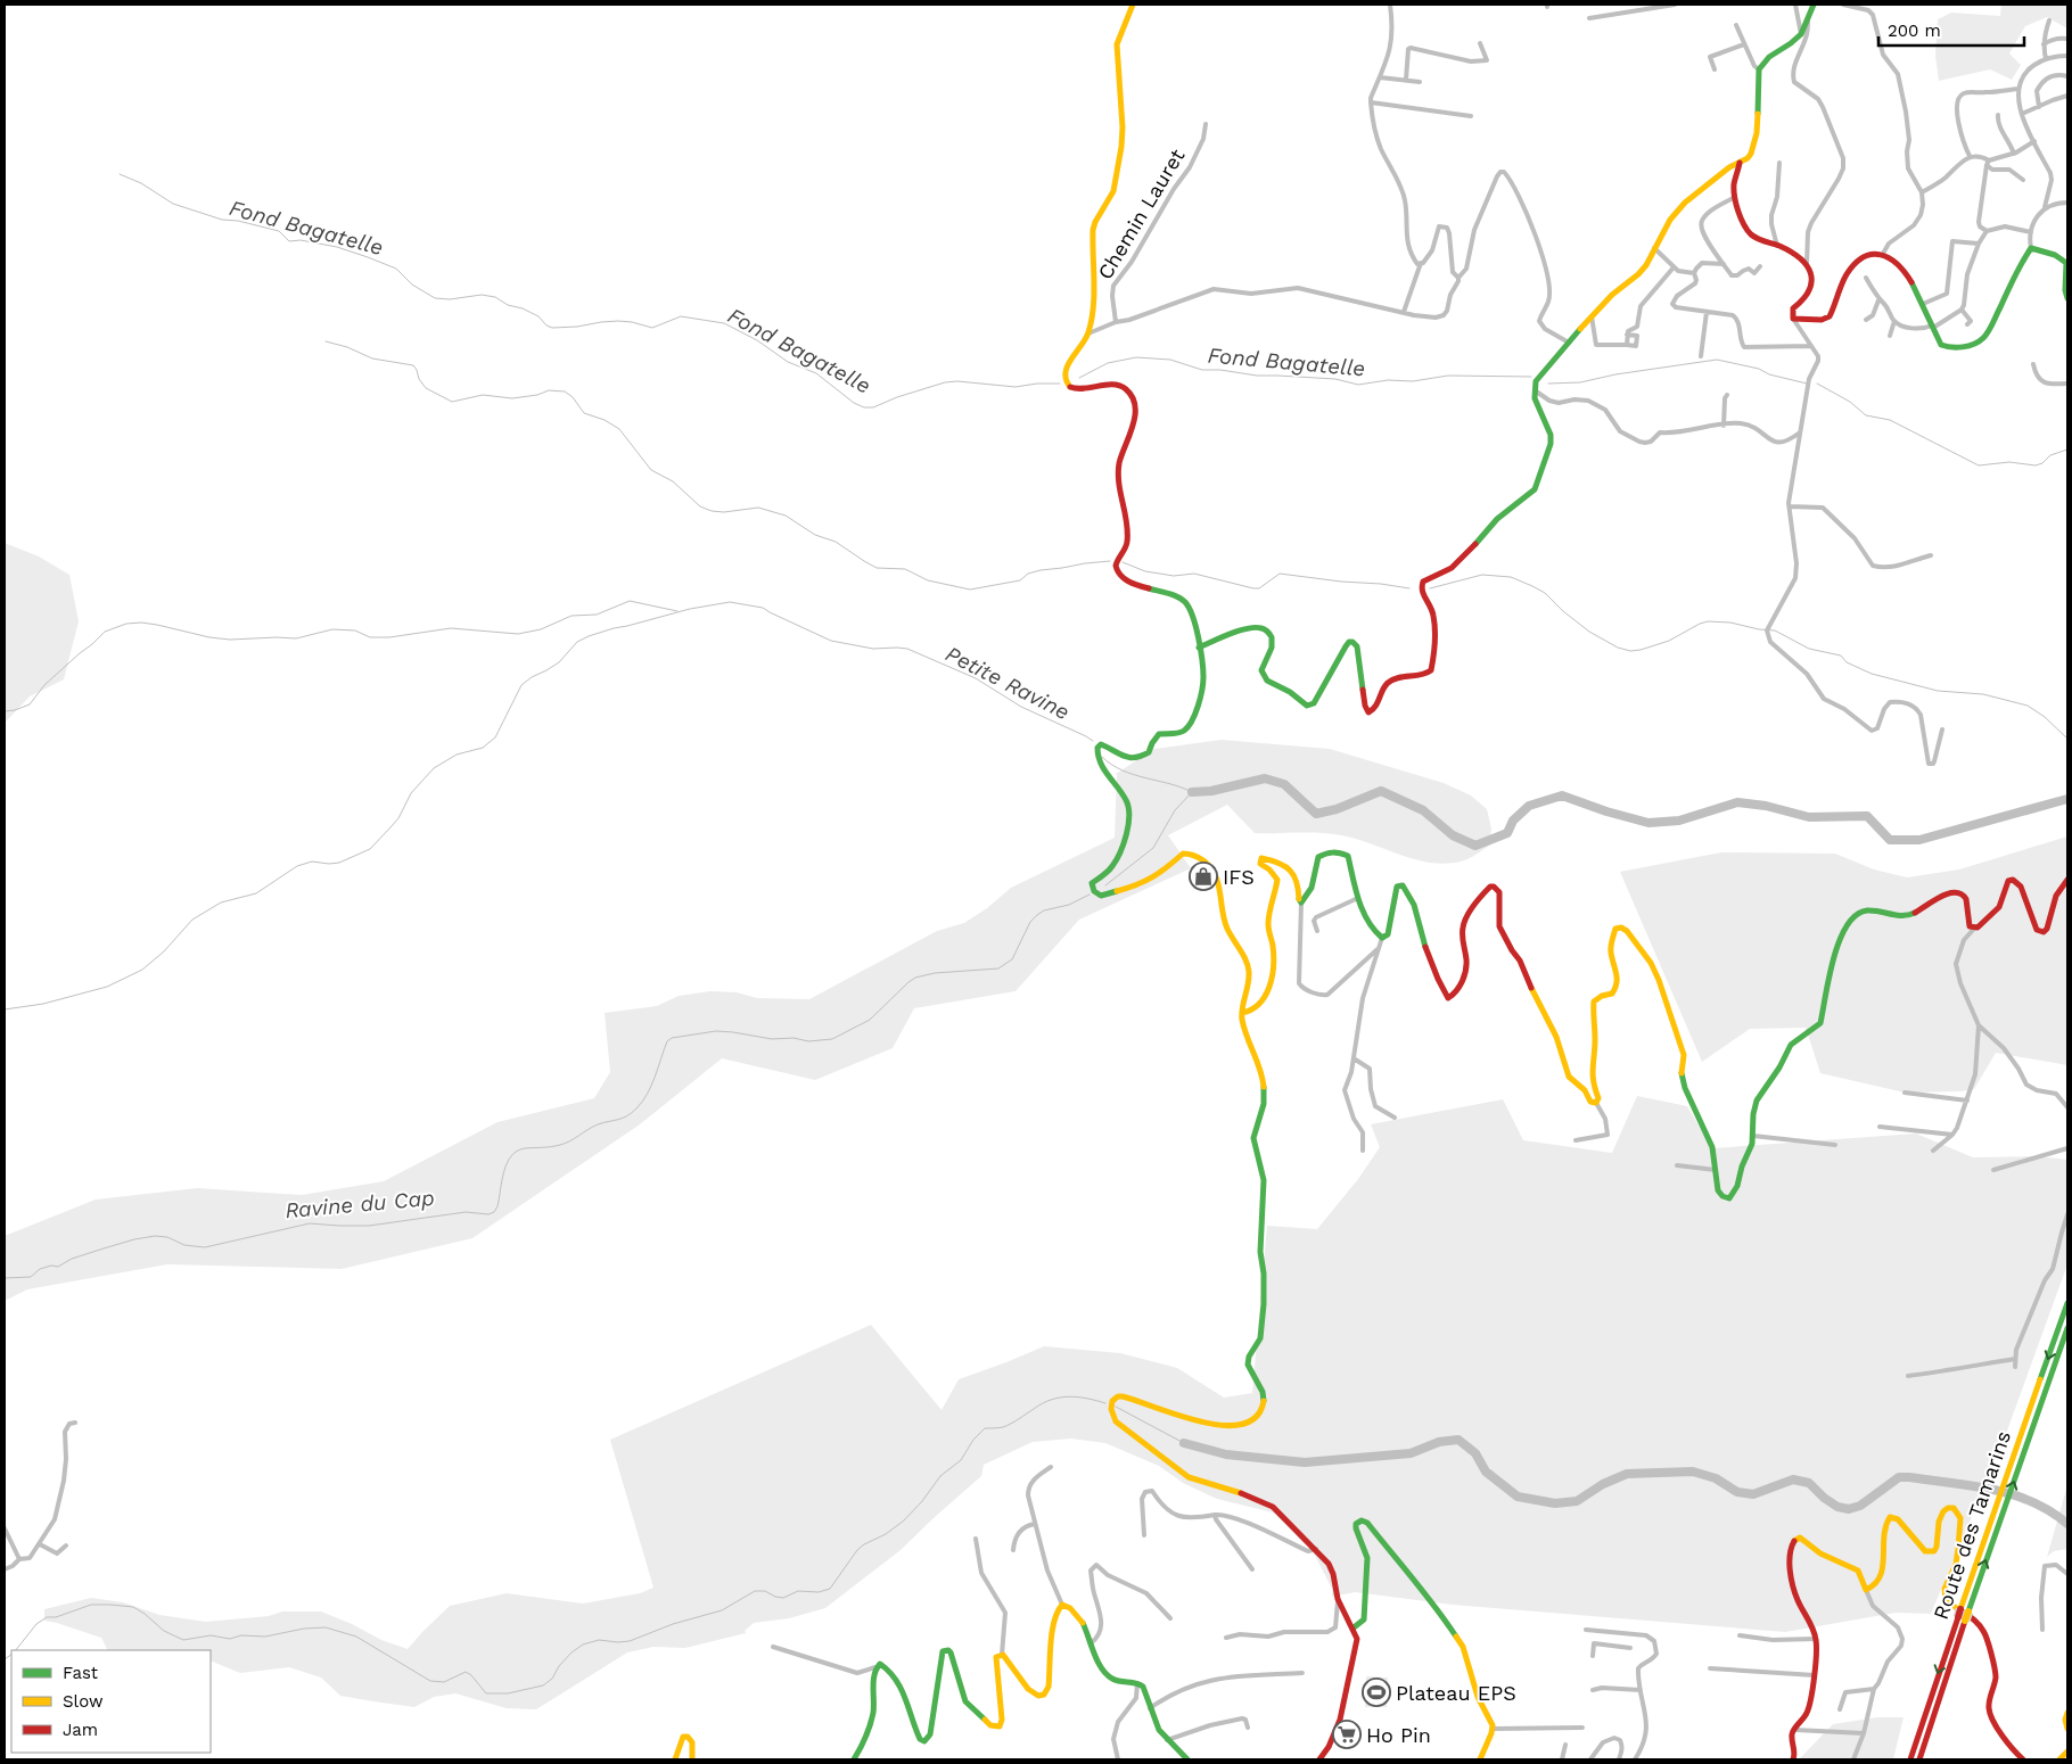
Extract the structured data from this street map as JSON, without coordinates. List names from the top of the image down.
{
  "streets": {
    "main road": ["Route des Tamarins"],
    "street": ["Chemin Lauret"]
  },
  "water": ["Fond Bagatelle", "Petite Ravine", "Ravine du Cap"],
  "places": {
    "shop": ["IFS"],
    "sports": ["Plateau EPS"],
    "supermarket": ["Ho Pin"]
  },
  "legend": ["Fast", "Slow", "Jam"],
  "scale_bar": "200 m"
}
